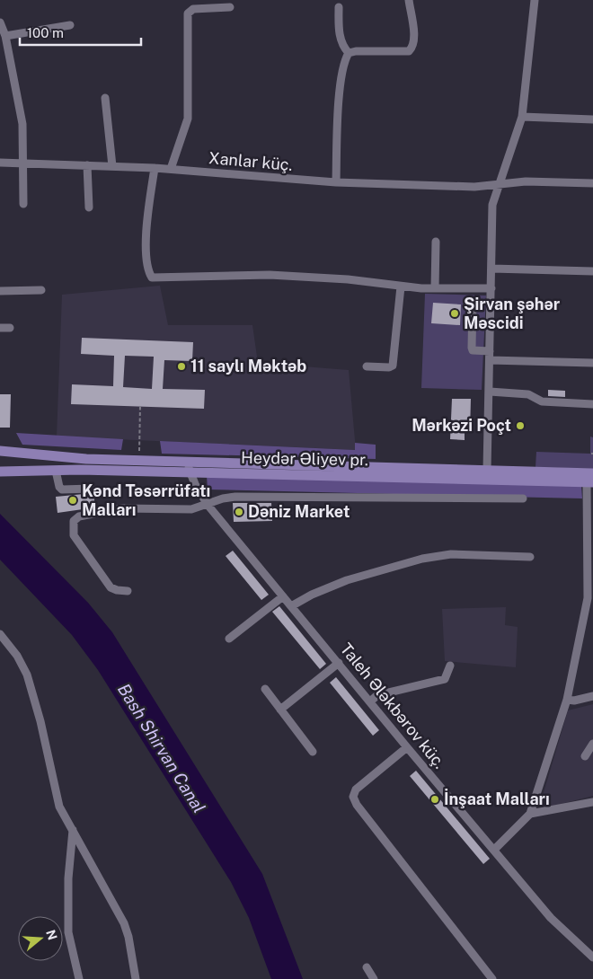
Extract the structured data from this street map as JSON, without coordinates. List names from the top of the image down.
{
  "streets": {
    "main road": ["Heydər Əliyev pr."],
    "street": ["Xanlar küç.", "Taleh Ələkbərov küç."]
  },
  "crossings": [
    ["Heydər Əliyev pr.", "Taleh Ələkbərov küç."]
  ],
  "water": ["Bash Shirvan Canal"],
  "places": [
    "Şirvan şəhər Məscidi",
    "11 saylı Məktəb",
    "Mərkəzi Poçt",
    "Kənd Təsərrüfatı Malları",
    "Dəniz Market",
    "İnşaat Malları"
  ],
  "scale_bar": "100 m",
  "north": "right"
}
